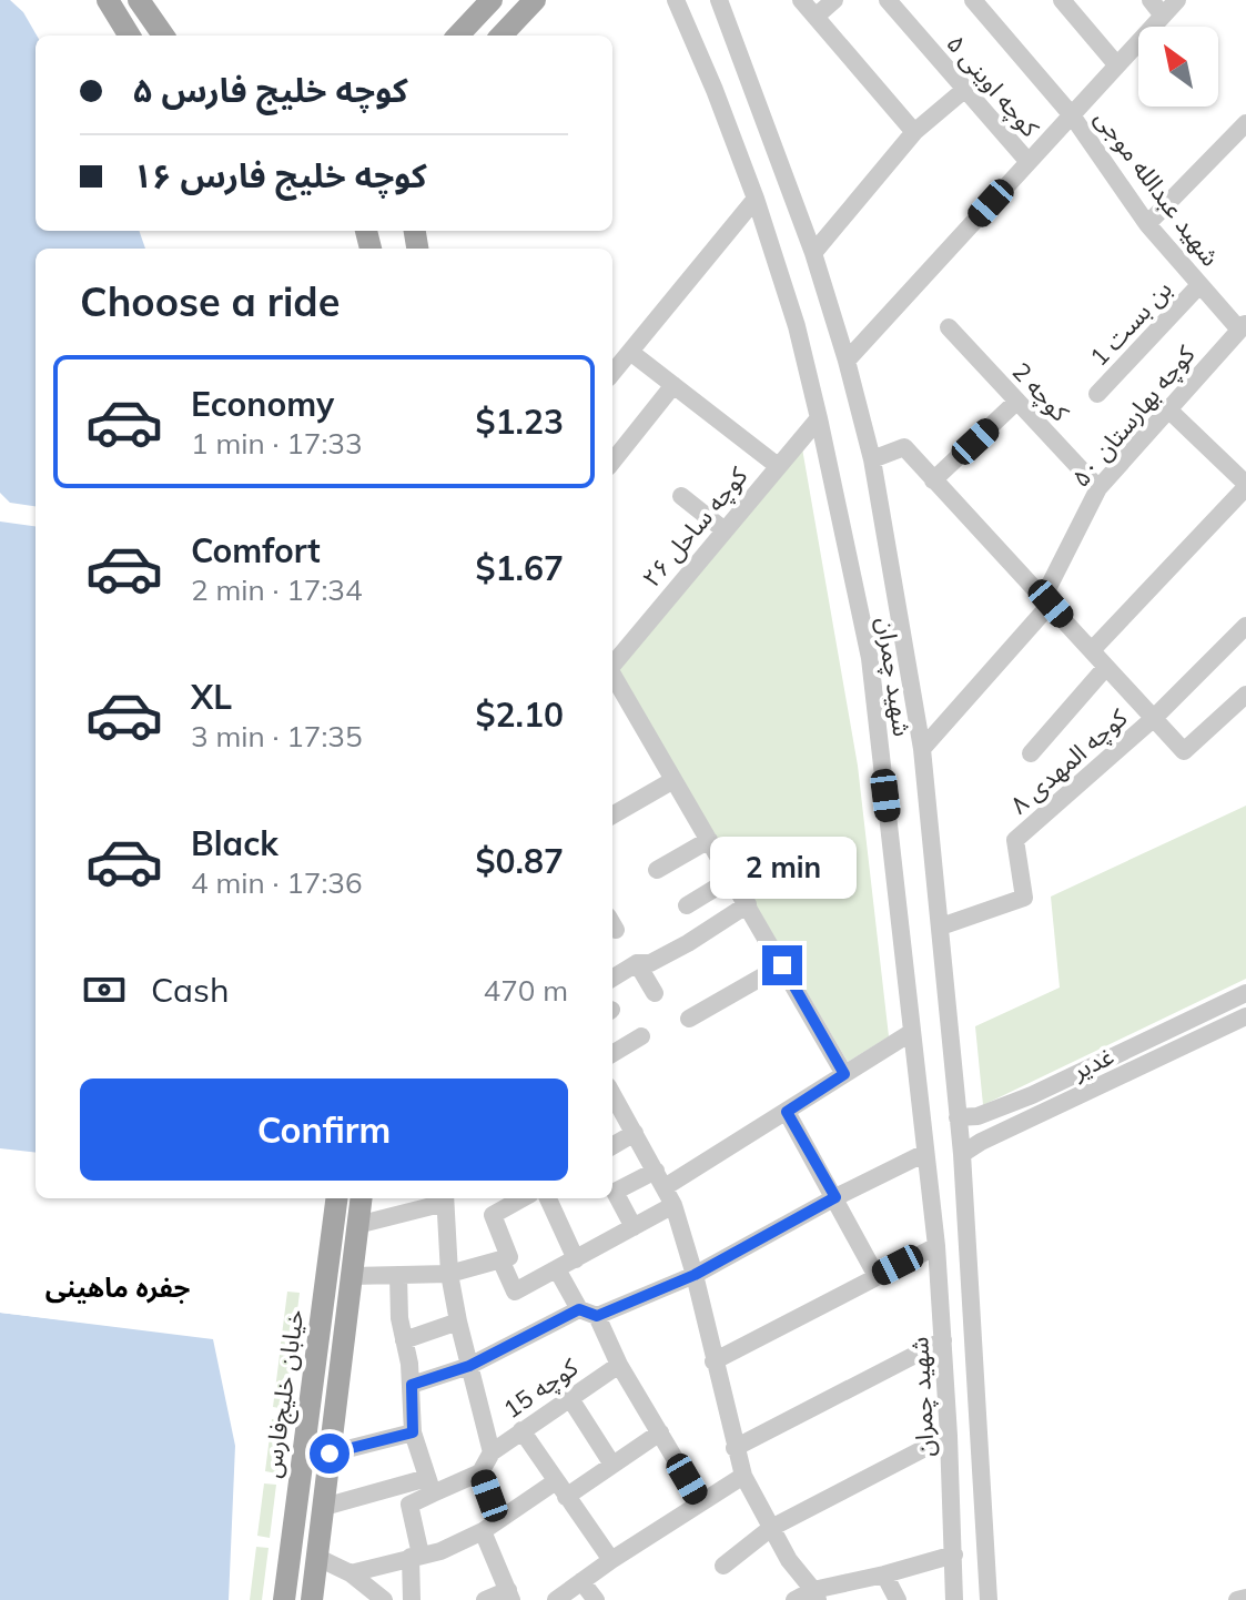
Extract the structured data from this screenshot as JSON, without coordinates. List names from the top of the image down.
{
  "streets": {
    "main road": ["خیابان خلیج‌فارس"],
    "street": [
      "کوچه اوینی ۵",
      "شهید عبدالله موجی",
      "بن بست 1",
      "کوچه 2",
      "کوچه بهارستان ۵۰",
      "کوچه ساحل ۲۶",
      "شهید چمران",
      "کوچه المهدی ۸",
      "غدیر",
      "کوچه 15"
    ]
  },
  "crossings": [
    ["شهید عبدالله موجی", "بن بست 1"],
    ["شهید عبدالله موجی", "کوچه بهارستان ۵۰"],
    ["کوچه 2", "کوچه بهارستان ۵۰"],
    ["کوچه بهارستان ۵۰", "شهید چمران"],
    ["کوچه ساحل ۲۶", "شهید چمران"],
    ["شهید چمران", "کوچه المهدی ۸"],
    ["شهید چمران", "غدیر"]
  ],
  "districts": ["جفره ماهینی"],
  "north": "top left",
  "page": {
    "banner": ["کوچه خلیج فارس ۵", "کوچه خلیج فارس ۱۶"],
    "heading": "Choose a ride",
    "list": [
      {
        "name": "Economy",
        "note": "1 min · 17:33",
        "value": "$1.23"
      },
      {
        "name": "Comfort",
        "note": "2 min · 17:34",
        "value": "$1.67"
      },
      {
        "name": "XL",
        "note": "3 min · 17:35",
        "value": "$2.10"
      },
      {
        "name": "Black",
        "note": "4 min · 17:36",
        "value": "$0.87"
      }
    ],
    "bubble": "2 min",
    "pay": ["Cash", "470 m"],
    "buttons": "Confirm"
  }
}
